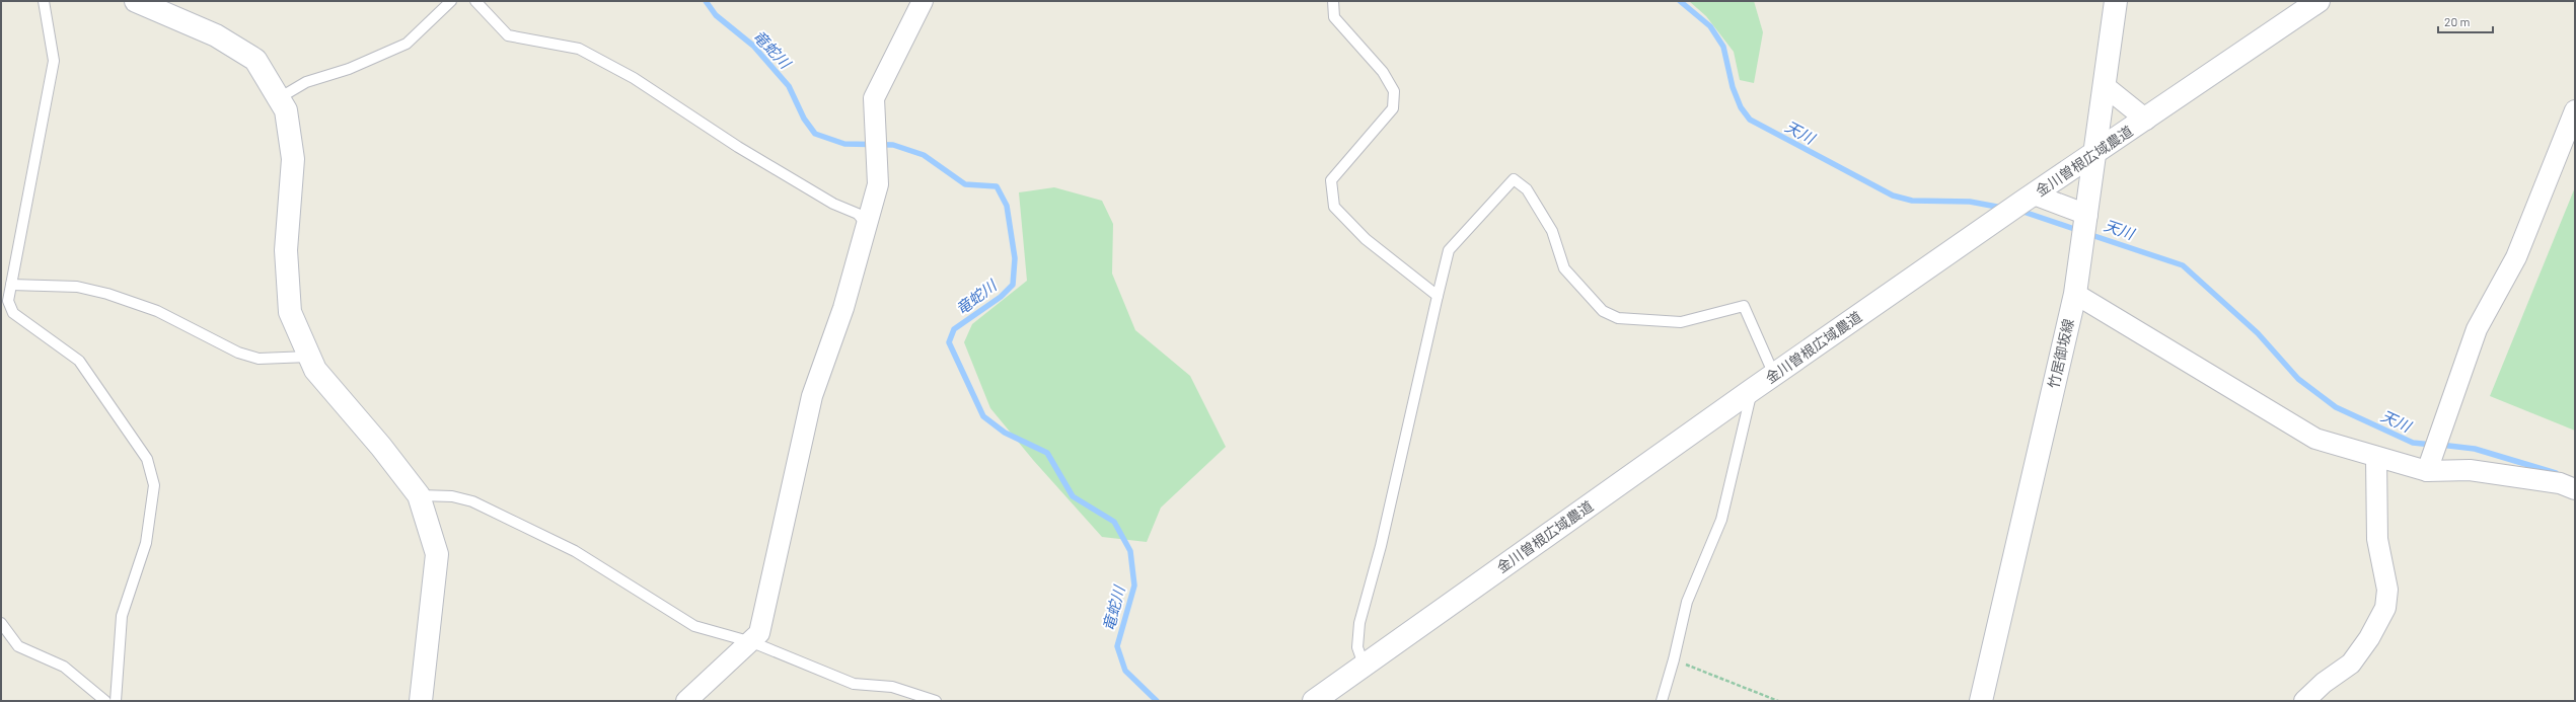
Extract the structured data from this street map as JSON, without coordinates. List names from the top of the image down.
{
  "streets": {
    "street": ["金川曽根広域農道", "竹居御坂線"]
  },
  "crossings": [
    ["金川曽根広域農道", "竹居御坂線"]
  ],
  "water": ["竜蛇川", "天川"],
  "scale_bar": "20 m"
}
